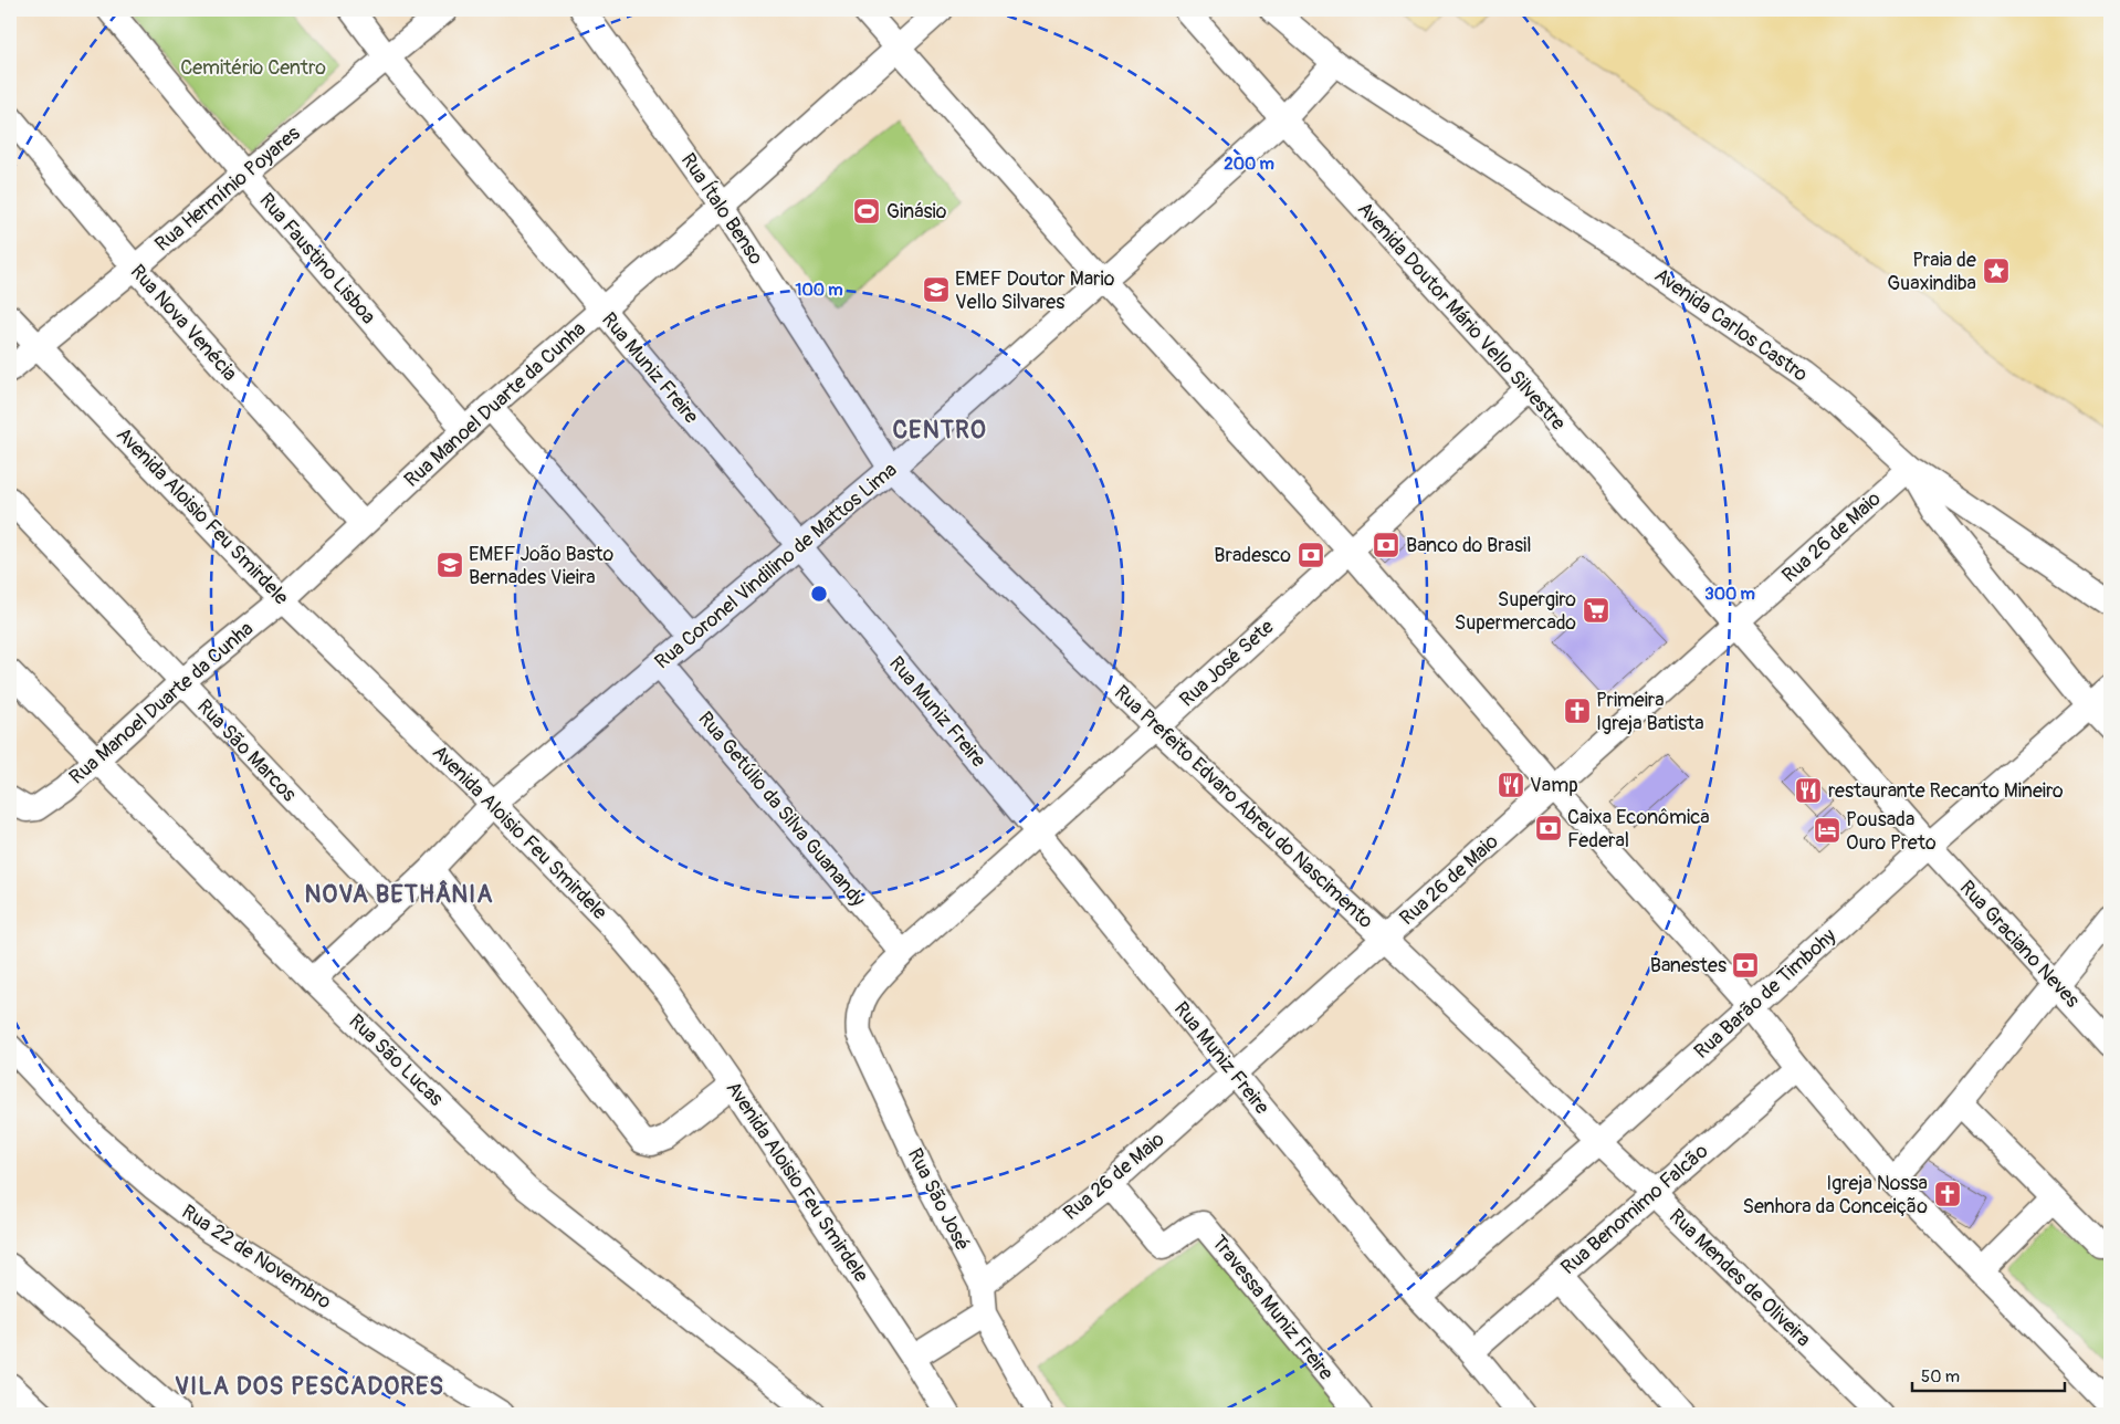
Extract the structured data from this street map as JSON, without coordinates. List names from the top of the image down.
{
  "streets": {
    "street": [
      "Rua Hermínio Poyares",
      "Rua Ítalo Benso",
      "Rua Faustino Lisboa",
      "Avenida Doutor Mário Vello Silvestre",
      "Rua Nova Venécia",
      "Avenida Carlos Castro",
      "Rua Muniz Freire",
      "Rua Manoel Duarte da Cunha",
      "Avenida Aloisio Feu Smirdele",
      "Rua 26 de Maio",
      "Rua Coronel Vindilino de Mattos Lima",
      "Rua José Sete",
      "Rua São Marcos",
      "Rua Prefeito Edvaro Abreu do Nascimento",
      "Rua Getúlio da Silva Guanandy",
      "Rua Graciano Neves",
      "Rua Barão de Timbohy",
      "Rua São Lucas",
      "Rua São José",
      "Rua Benomimo Falcão",
      "Rua 22 de Novembro",
      "Rua Mendes de Oliveira",
      "Travessa Muniz Freire"
    ]
  },
  "crossings": [
    ["Rua Hermínio Poyares", "Rua Faustino Lisboa"],
    ["Rua Hermínio Poyares", "Rua Nova Venécia"],
    ["Rua Hermínio Poyares", "Rua Muniz Freire"],
    ["Rua Hermínio Poyares", "Avenida Aloisio Feu Smirdele"],
    ["Rua Ítalo Benso", "Rua Manoel Duarte da Cunha"],
    ["Rua Ítalo Benso", "Rua Coronel Vindilino de Mattos Lima"],
    ["Rua Ítalo Benso", "Rua Prefeito Edvaro Abreu do Nascimento"],
    ["Rua Faustino Lisboa", "Rua Manoel Duarte da Cunha"],
    ["Avenida Doutor Mário Vello Silvestre", "Rua 26 de Maio"],
    ["Avenida Doutor Mário Vello Silvestre", "Rua Coronel Vindilino de Mattos Lima"],
    ["Avenida Doutor Mário Vello Silvestre", "Rua José Sete"],
    ["Avenida Doutor Mário Vello Silvestre", "Rua Graciano Neves"],
    ["Avenida Doutor Mário Vello Silvestre", "Rua Barão de Timbohy"],
    ["Rua Nova Venécia", "Rua Manoel Duarte da Cunha"],
    ["Avenida Carlos Castro", "Rua 26 de Maio"],
    ["Avenida Carlos Castro", "Rua Coronel Vindilino de Mattos Lima"],
    ["Avenida Carlos Castro", "Rua Barão de Timbohy"],
    ["Rua Muniz Freire", "Rua Manoel Duarte da Cunha"],
    ["Rua Muniz Freire", "Rua 26 de Maio"],
    ["Rua Muniz Freire", "Rua Coronel Vindilino de Mattos Lima"],
    ["Rua Muniz Freire", "Rua José Sete"],
    ["Rua Muniz Freire", "Rua Barão de Timbohy"],
    ["Rua Muniz Freire", "Rua Benomimo Falcão"],
    ["Rua Manoel Duarte da Cunha", "Avenida Aloisio Feu Smirdele"],
    ["Rua Manoel Duarte da Cunha", "Rua São Marcos"],
    ["Rua Manoel Duarte da Cunha", "Rua São Lucas"],
    ["Avenida Aloisio Feu Smirdele", "Rua Coronel Vindilino de Mattos Lima"],
    ["Rua 26 de Maio", "Rua Prefeito Edvaro Abreu do Nascimento"],
    ["Rua 26 de Maio", "Rua São José"],
    ["Rua 26 de Maio", "Travessa Muniz Freire"],
    ["Rua Coronel Vindilino de Mattos Lima", "Rua São Marcos"],
    ["Rua Coronel Vindilino de Mattos Lima", "Rua Prefeito Edvaro Abreu do Nascimento"],
    ["Rua Coronel Vindilino de Mattos Lima", "Rua Getúlio da Silva Guanandy"],
    ["Rua Coronel Vindilino de Mattos Lima", "Rua São Lucas"],
    ["Rua José Sete", "Rua Prefeito Edvaro Abreu do Nascimento"],
    ["Rua José Sete", "Rua Getúlio da Silva Guanandy"],
    ["Rua José Sete", "Rua São José"],
    ["Rua Prefeito Edvaro Abreu do Nascimento", "Rua Barão de Timbohy"],
    ["Rua Prefeito Edvaro Abreu do Nascimento", "Rua Mendes de Oliveira"],
    ["Rua Graciano Neves", "Rua Barão de Timbohy"],
    ["Rua Barão de Timbohy", "Rua Mendes de Oliveira"],
    ["Rua Benomimo Falcão", "Rua Mendes de Oliveira"]
  ],
  "districts": ["CENTRO", "NOVA BETHÂNIA", "VILA DOS PESCADORES"],
  "parks": ["Cemitério Centro"],
  "places": {
    "sports": ["Ginásio"],
    "place": ["Praia de Guaxindiba"],
    "school or university": ["EMEF Doutor Mario Vello Silvares", "EMEF João Basto Bernades Vieira"],
    "bank": [
      "Banco do Brasil",
      "Bradesco",
      "Caixa Econômica Federal",
      "Banestes"
    ],
    "supermarket": ["Supergiro Supermercado"],
    "church": ["Primeira Igreja Batista", "Igreja Nossa Senhora da Conceição"],
    "restaurant": ["Vamp", "restaurante Recanto Mineiro"],
    "hotel": ["Pousada Ouro Preto"]
  },
  "scale_bar": "50 m",
  "rings": ["200 m", "100 m", "300 m"]
}
